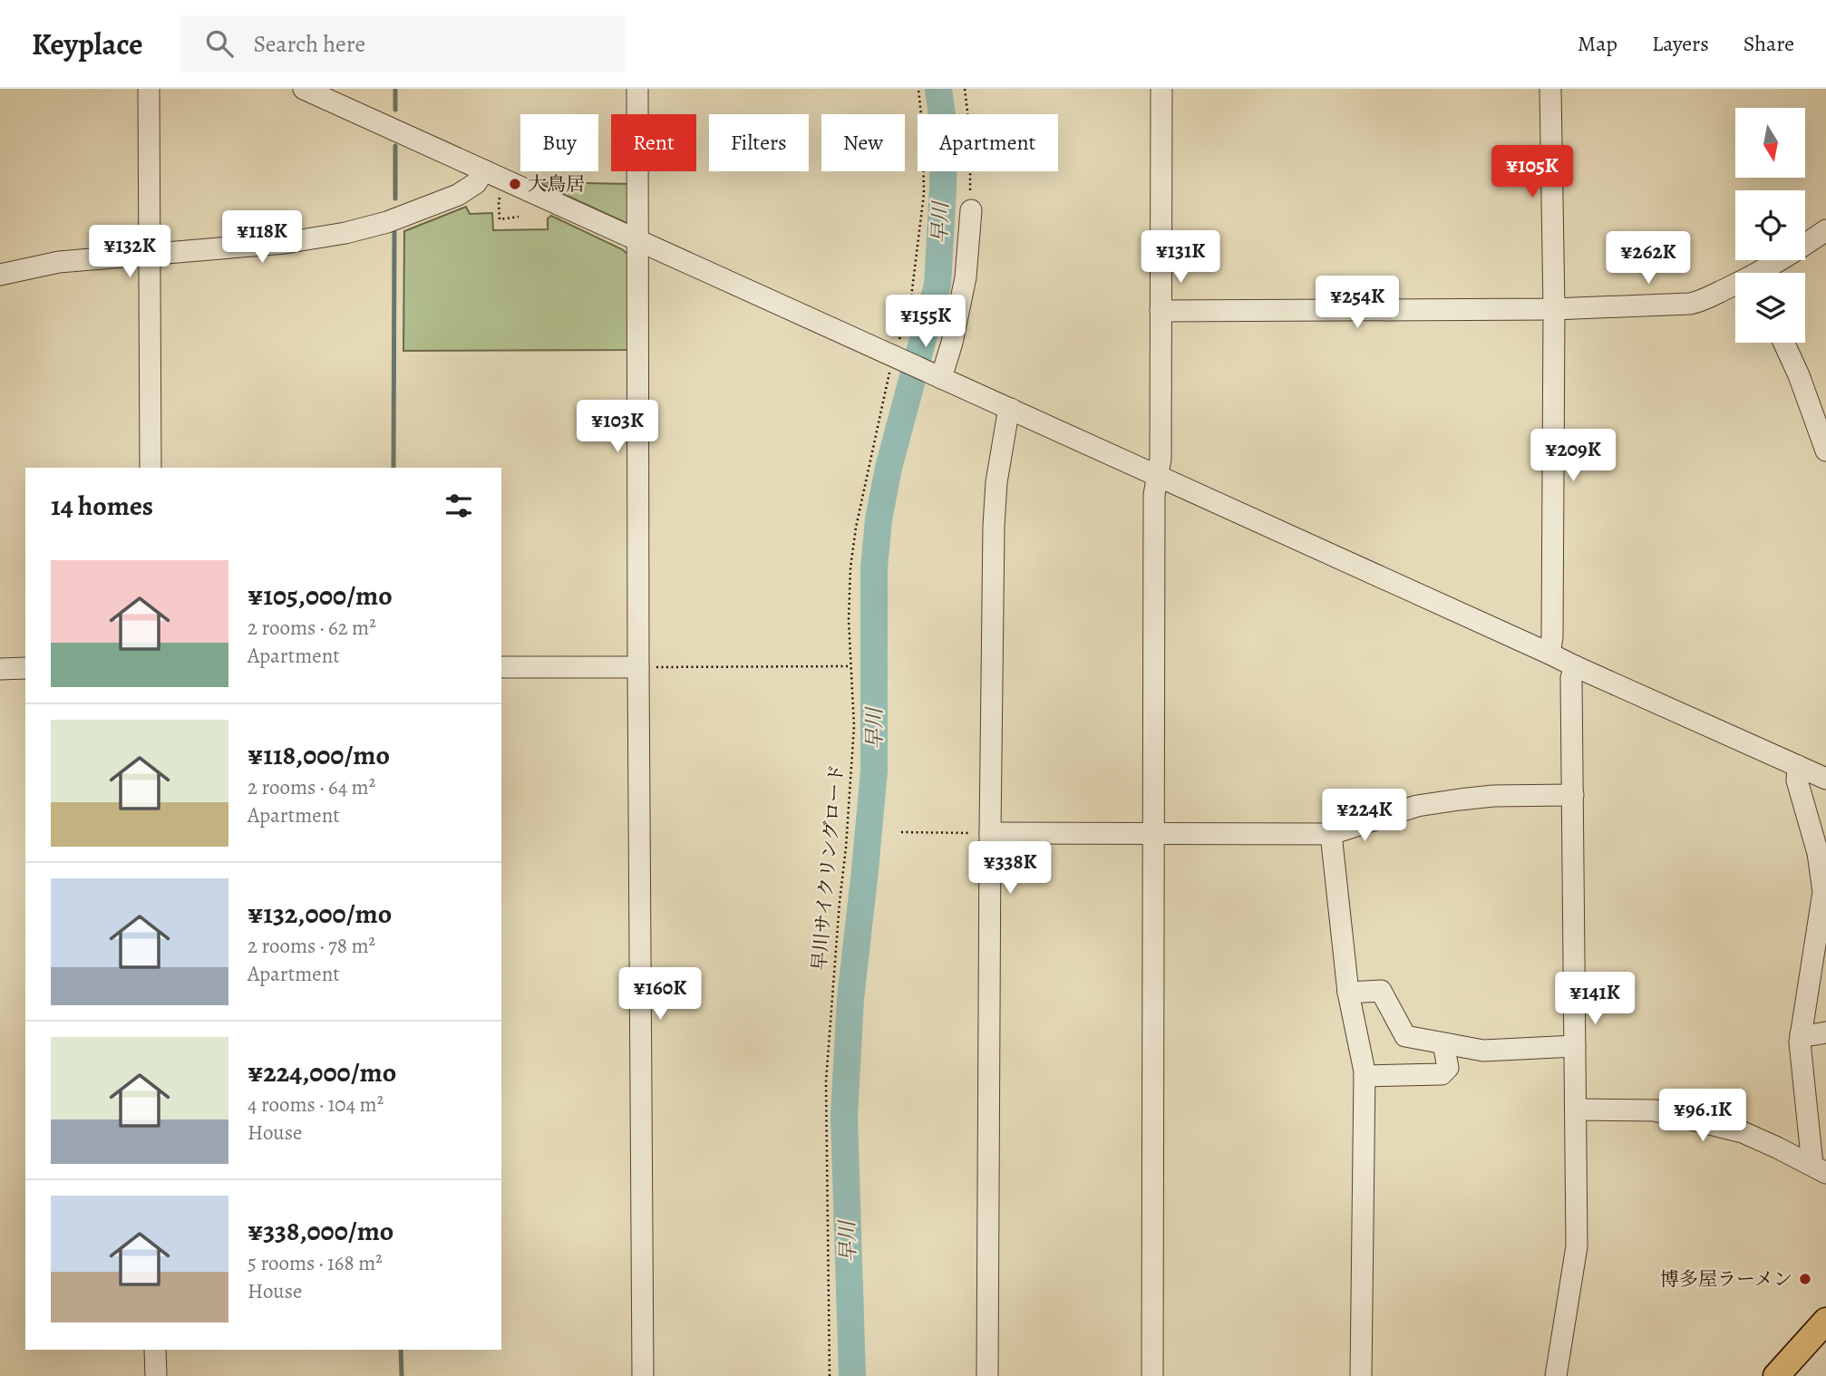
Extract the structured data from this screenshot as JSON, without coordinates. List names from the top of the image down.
{
  "streets": {
    "path": ["早川サイクリングロード"]
  },
  "water": ["早川"],
  "places": ["大鳥居", "博多屋ラーメン"],
  "north": "bottom",
  "page": {
    "header": "Keyplace",
    "search": "Search here",
    "nav": ["Map", "Layers", "Share"],
    "chip": [
      "Buy",
      "Rent",
      "Filters",
      "New",
      "Apartment"
    ],
    "price": [
      "¥105K",
      "¥118K",
      "¥132K",
      "¥131K",
      "¥262K",
      "¥254K",
      "¥155K",
      "¥103K",
      "¥209K",
      "¥224K",
      "¥338K",
      "¥160K",
      "¥141K",
      "¥96.1K"
    ],
    "heading": "14 homes",
    "list": [
      {
        "name": "¥105,000/mo",
        "note": "2 rooms · 62 m² · Apartment"
      },
      {
        "name": "¥118,000/mo",
        "note": "2 rooms · 64 m² · Apartment"
      },
      {
        "name": "¥132,000/mo",
        "note": "2 rooms · 78 m² · Apartment"
      },
      {
        "name": "¥224,000/mo",
        "note": "4 rooms · 104 m² · House"
      },
      {
        "name": "¥338,000/mo",
        "note": "5 rooms · 168 m² · House"
      }
    ]
  }
}
